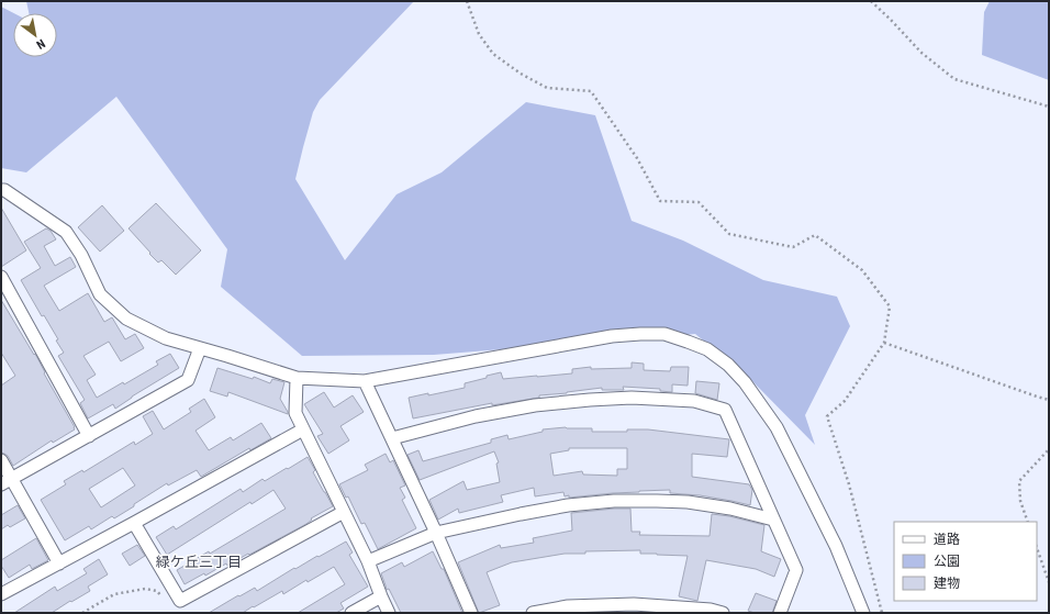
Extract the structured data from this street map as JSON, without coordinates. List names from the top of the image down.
{
  "districts": ["緑ケ丘三丁目"],
  "legend": ["道路", "公園", "建物"],
  "north": "bottom right"
}
